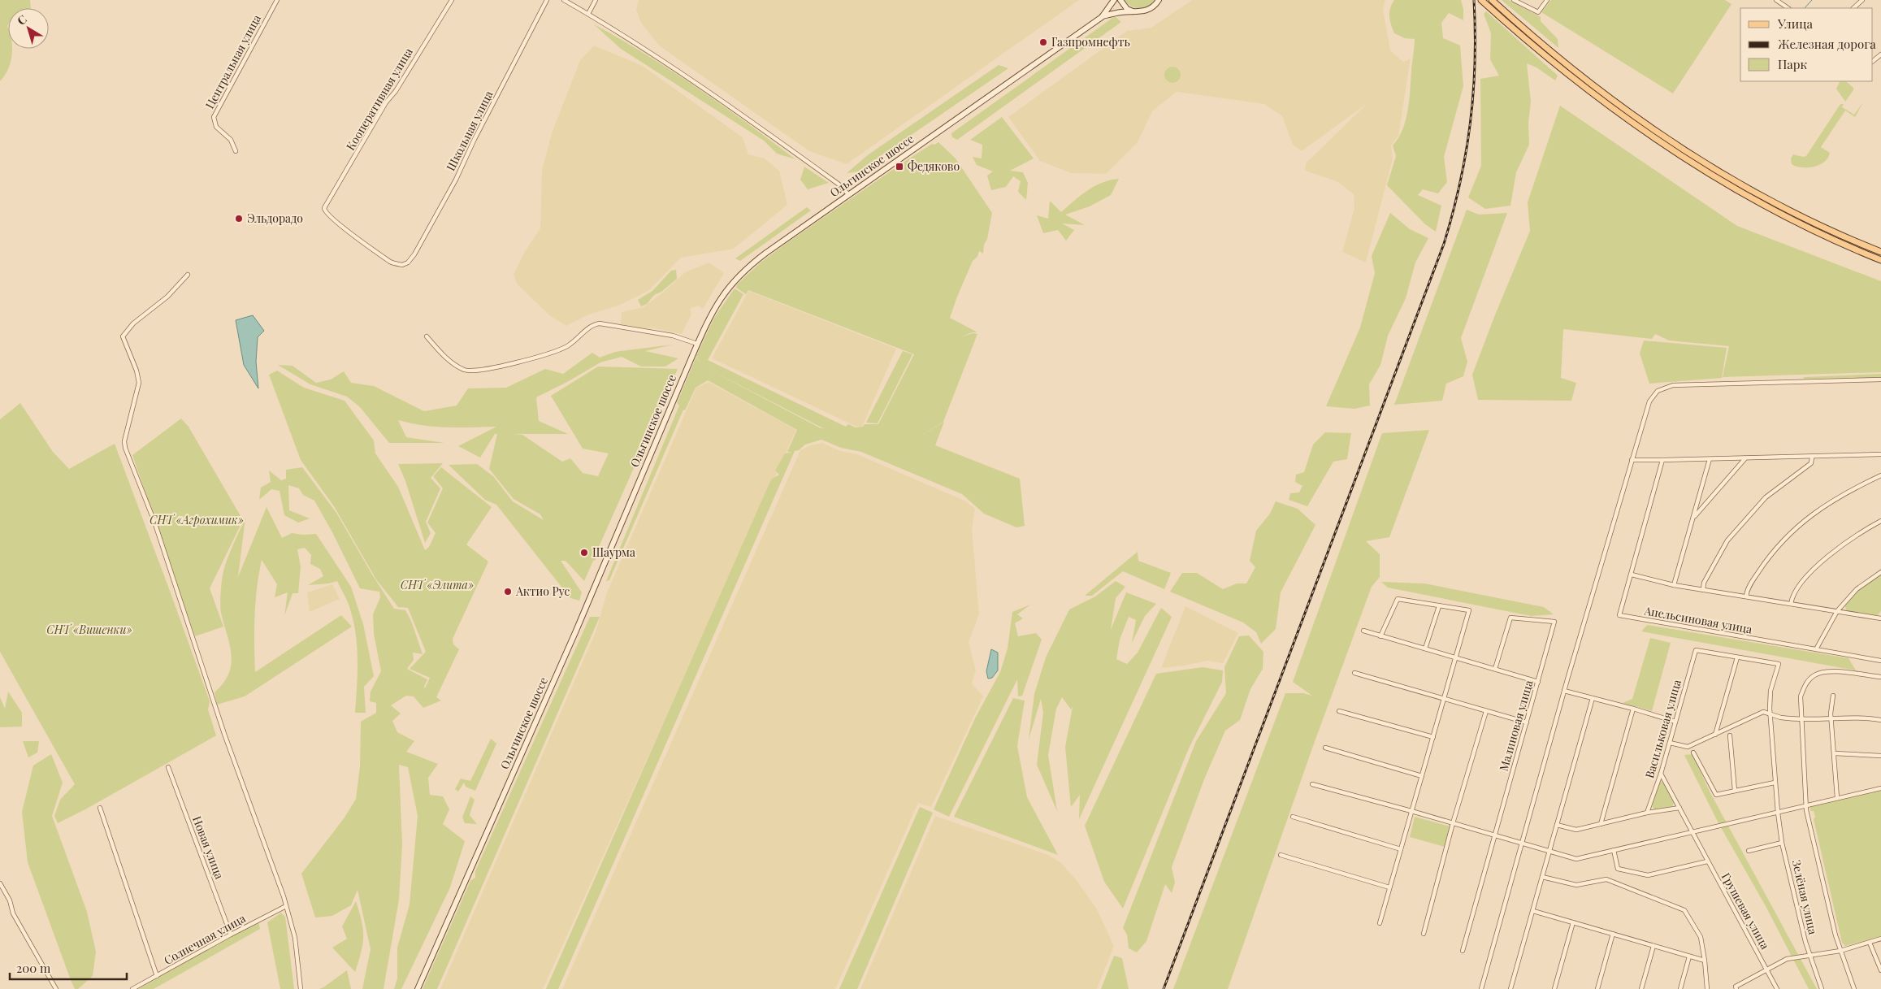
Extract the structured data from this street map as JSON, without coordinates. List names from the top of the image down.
{
  "streets": {
    "main road": ["Ольгинское шоссе"],
    "street": [
      "Центральная улица",
      "Кооперативная улица",
      "Школьная улица",
      "Апельсиновая улица",
      "Малиновая улица",
      "Васильковая улица",
      "Новая улица",
      "Зелёная улица",
      "Грушевая улица",
      "Солнечная улица"
    ]
  },
  "crossings": [
    ["Кооперативная улица", "Школьная улица"],
    ["Васильковая улица", "Грушевая улица"],
    ["Новая улица", "Солнечная улица"]
  ],
  "parks": ["СНТ «Агрохимик»", "СНТ «Элита»", "СНТ «Вишенки»"],
  "places": {
    "other": [
      "Газпромнефть",
      "Эльдорадо",
      "Шаурма",
      "Актио Рус"
    ],
    "transit": ["Федяково"]
  },
  "legend": ["Улица", "Железная дорога", "Парк"],
  "scale_bar": "200 m",
  "north": "top left"
}
